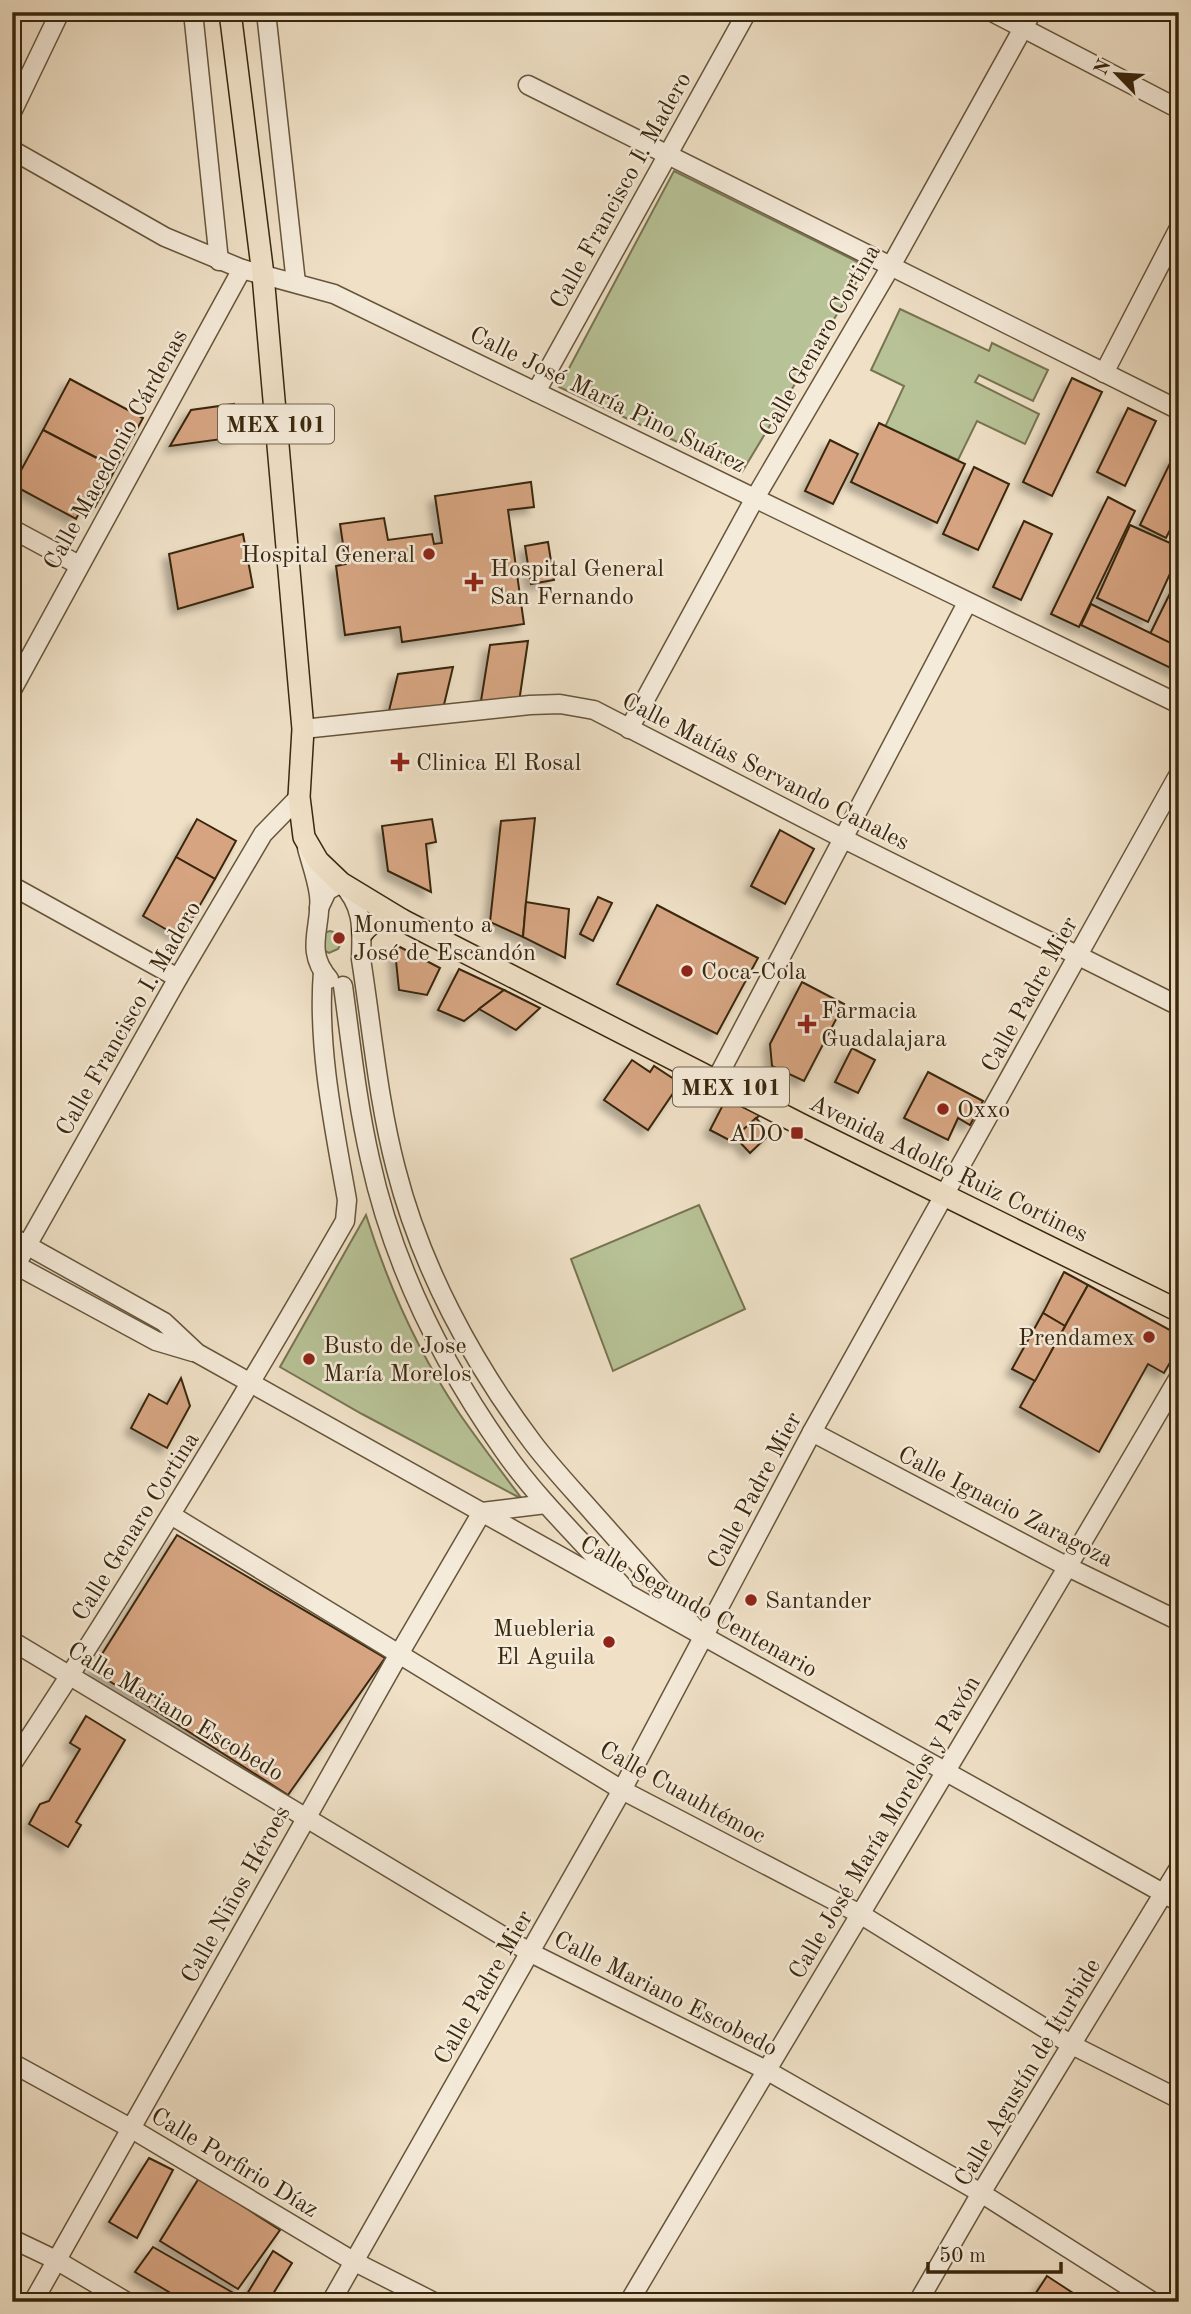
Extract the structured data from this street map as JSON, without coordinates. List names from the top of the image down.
{
  "streets": {
    "main road": ["MEX 101", "Avenida Adolfo Ruiz Cortines"],
    "street": [
      "Calle Francisco I. Madero",
      "Calle Genaro Cortina",
      "Calle José María Pino Suárez",
      "Calle Macedonio Cárdenas",
      "Calle Matías Servando Canales",
      "Calle Padre Mier",
      "Calle Ignacio Zaragoza",
      "Calle Segundo Centenario",
      "Calle Mariano Escobedo",
      "Calle Cuauhtémoc",
      "Calle José María Morelos y Pavón",
      "Calle Niños Héroes",
      "Calle Agustín de Iturbide",
      "Calle Porfirio Díaz"
    ]
  },
  "crossings": [
    ["Calle Francisco I. Madero", "Calle José María Pino Suárez"],
    ["Calle Francisco I. Madero", "MEX 101"],
    ["Calle Francisco I. Madero", "Calle Segundo Centenario"],
    ["Calle Genaro Cortina", "Calle José María Pino Suárez"],
    ["Calle Genaro Cortina", "MEX 101"],
    ["Calle Genaro Cortina", "Calle Matías Servando Canales"],
    ["Calle Genaro Cortina", "Avenida Adolfo Ruiz Cortines"],
    ["Calle Genaro Cortina", "Calle Segundo Centenario"],
    ["Calle Genaro Cortina", "Calle Mariano Escobedo"],
    ["Calle Genaro Cortina", "Calle Cuauhtémoc"],
    ["Calle José María Pino Suárez", "MEX 101"],
    ["Calle José María Pino Suárez", "Calle Macedonio Cárdenas"],
    ["MEX 101", "Calle Matías Servando Canales"],
    ["MEX 101", "Avenida Adolfo Ruiz Cortines"],
    ["Calle Matías Servando Canales", "Calle Padre Mier"],
    ["Calle Padre Mier", "Avenida Adolfo Ruiz Cortines"],
    ["Calle Padre Mier", "Calle Ignacio Zaragoza"],
    ["Calle Padre Mier", "Calle Segundo Centenario"],
    ["Calle Padre Mier", "Calle Mariano Escobedo"],
    ["Calle Padre Mier", "Calle Cuauhtémoc"],
    ["Calle Padre Mier", "Calle Porfirio Díaz"],
    ["Calle Ignacio Zaragoza", "Calle José María Morelos y Pavón"],
    ["Calle Segundo Centenario", "Calle José María Morelos y Pavón"],
    ["Calle Segundo Centenario", "Calle Niños Héroes"],
    ["Calle Segundo Centenario", "Calle Agustín de Iturbide"],
    ["Calle Mariano Escobedo", "Calle José María Morelos y Pavón"],
    ["Calle Mariano Escobedo", "Calle Niños Héroes"],
    ["Calle Mariano Escobedo", "Calle Agustín de Iturbide"],
    ["Calle Cuauhtémoc", "Calle José María Morelos y Pavón"],
    ["Calle Cuauhtémoc", "Calle Niños Héroes"],
    ["Calle Cuauhtémoc", "Calle Agustín de Iturbide"],
    ["Calle Niños Héroes", "Calle Porfirio Díaz"]
  ],
  "places": {
    "other": [
      "Hospital General",
      "Monumento a José de Escandón",
      "Coca-Cola",
      "Oxxo",
      "Prendamex",
      "Busto de Jose María Morelos",
      "Santander",
      "Muebleria El Aguila"
    ],
    "health": ["Hospital General San Fernando", "Clinica El Rosal", "Farmacia Guadalajara"],
    "transit": ["ADO"]
  },
  "scale_bar": "50 m",
  "north": "top left"
}
